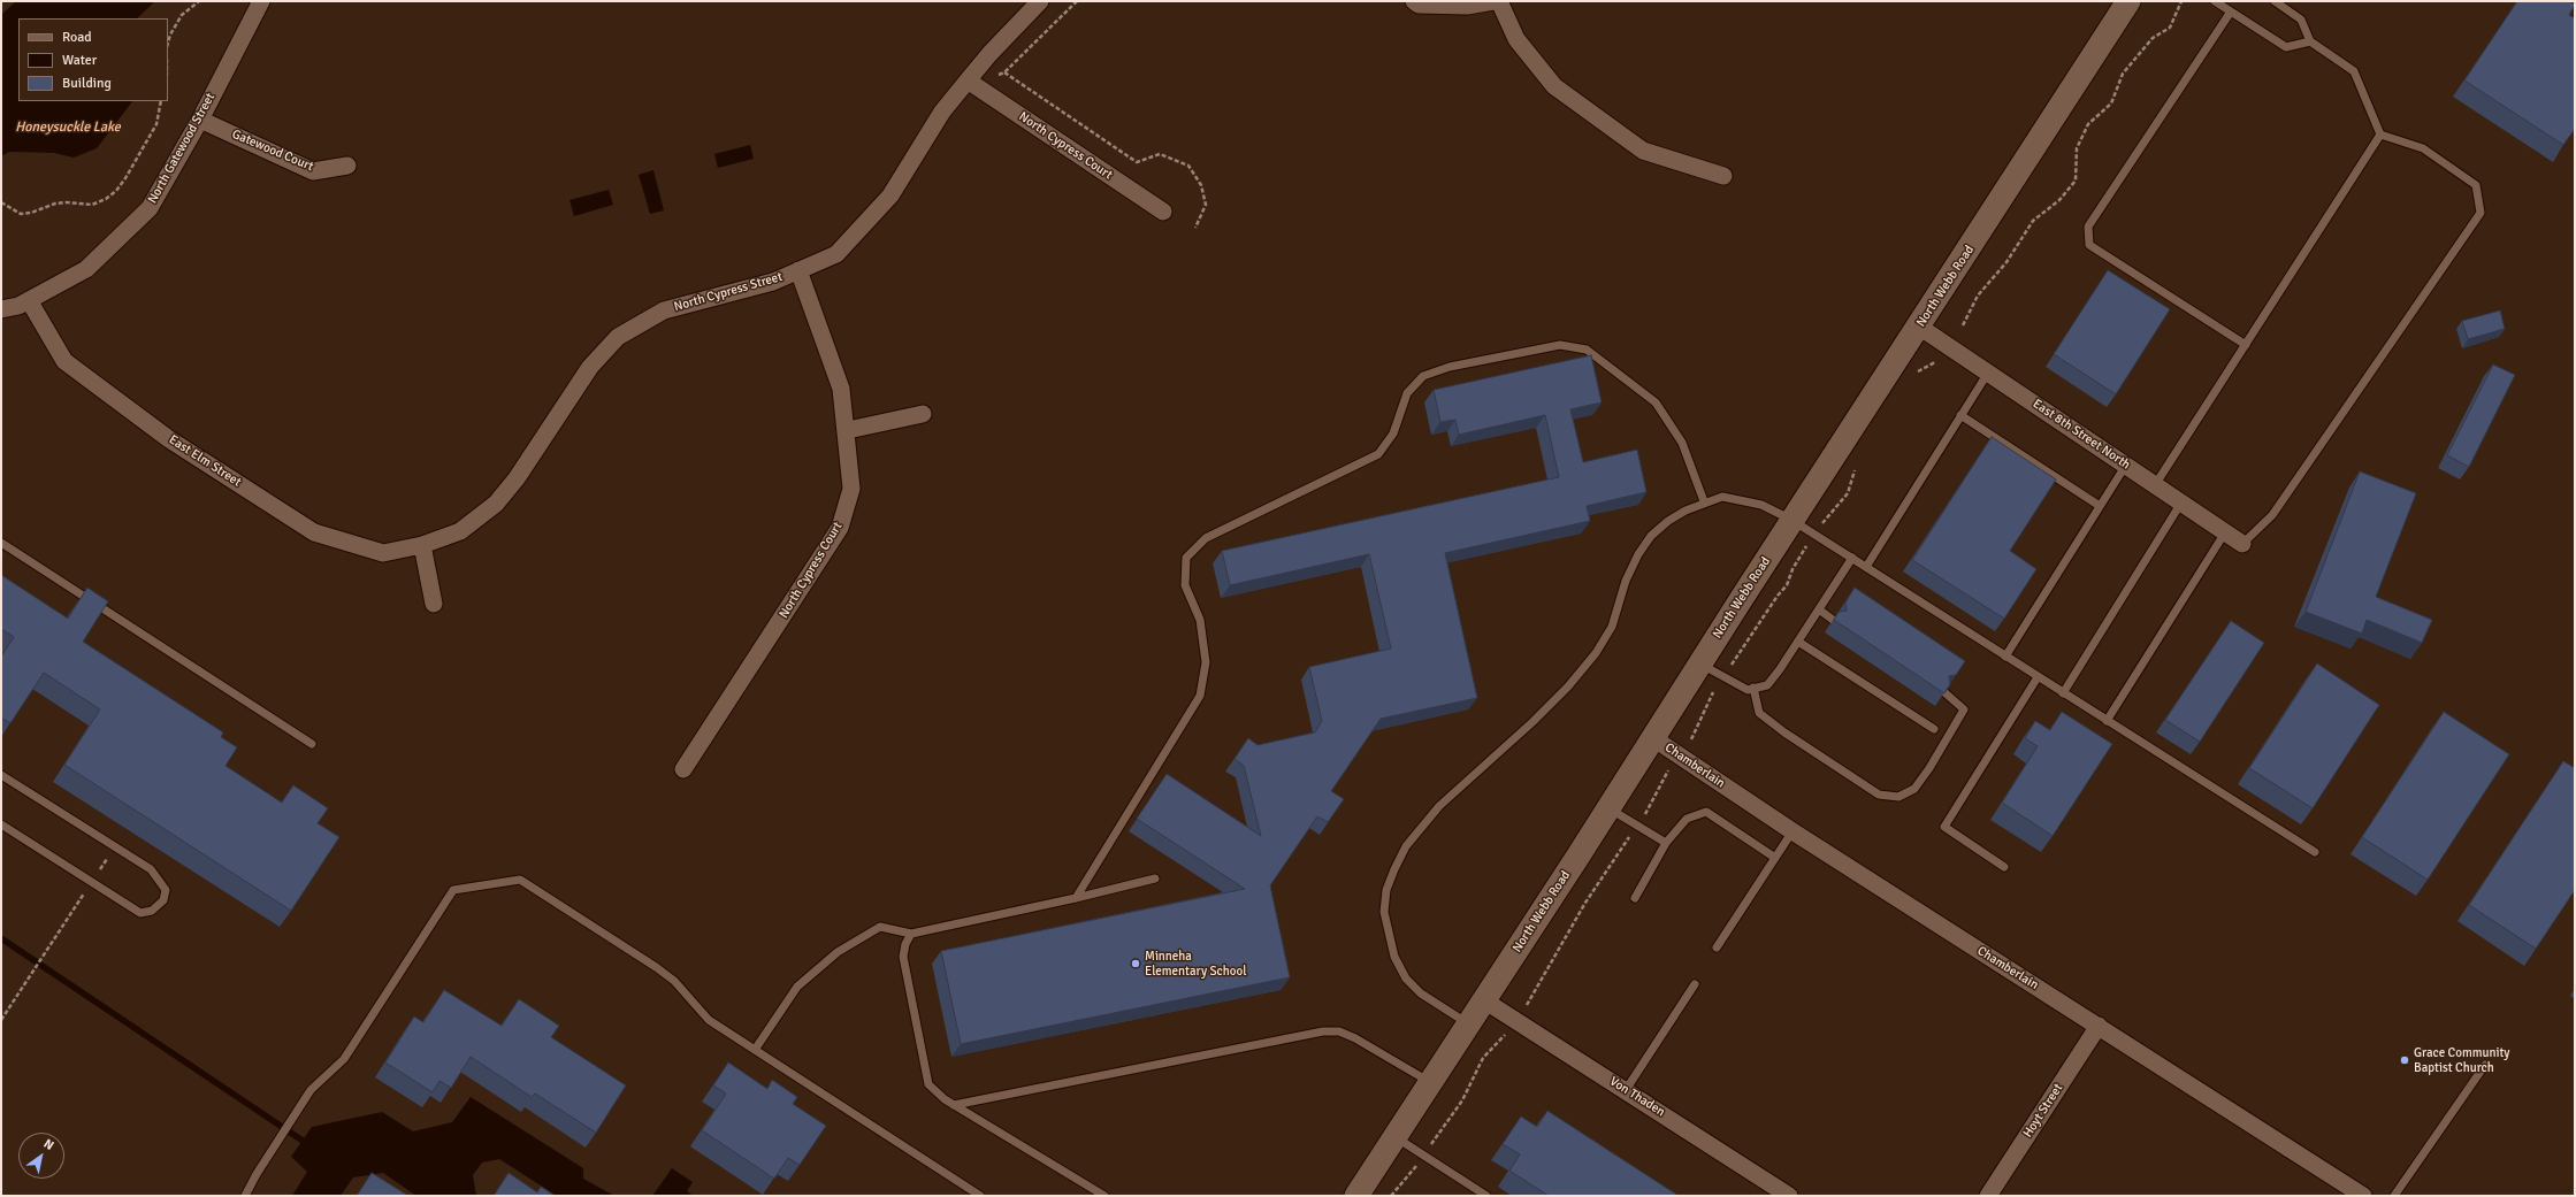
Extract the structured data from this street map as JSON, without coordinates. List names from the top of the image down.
{
  "streets": {
    "main road": ["North Webb Road"],
    "street": [
      "North Cypress Court",
      "North Gatewood Street",
      "Gatewood Court",
      "North Cypress Street",
      "East 8th Street North",
      "East Elm Street",
      "Chamberlain",
      "Von Thaden",
      "Hoyt Street"
    ]
  },
  "crossings": [
    ["North Cypress Court", "North Cypress Street"],
    ["North Gatewood Street", "Gatewood Court"],
    ["North Gatewood Street", "East Elm Street"],
    ["North Webb Road", "East 8th Street North"],
    ["North Webb Road", "Chamberlain"],
    ["North Webb Road", "Von Thaden"],
    ["North Cypress Street", "East Elm Street"],
    ["Chamberlain", "Hoyt Street"]
  ],
  "water": ["Honeysuckle Lake"],
  "places": ["Minneha Elementary School", "Grace Community Baptist Church"],
  "legend": ["Road", "Water", "Building"],
  "north": "top right"
}
